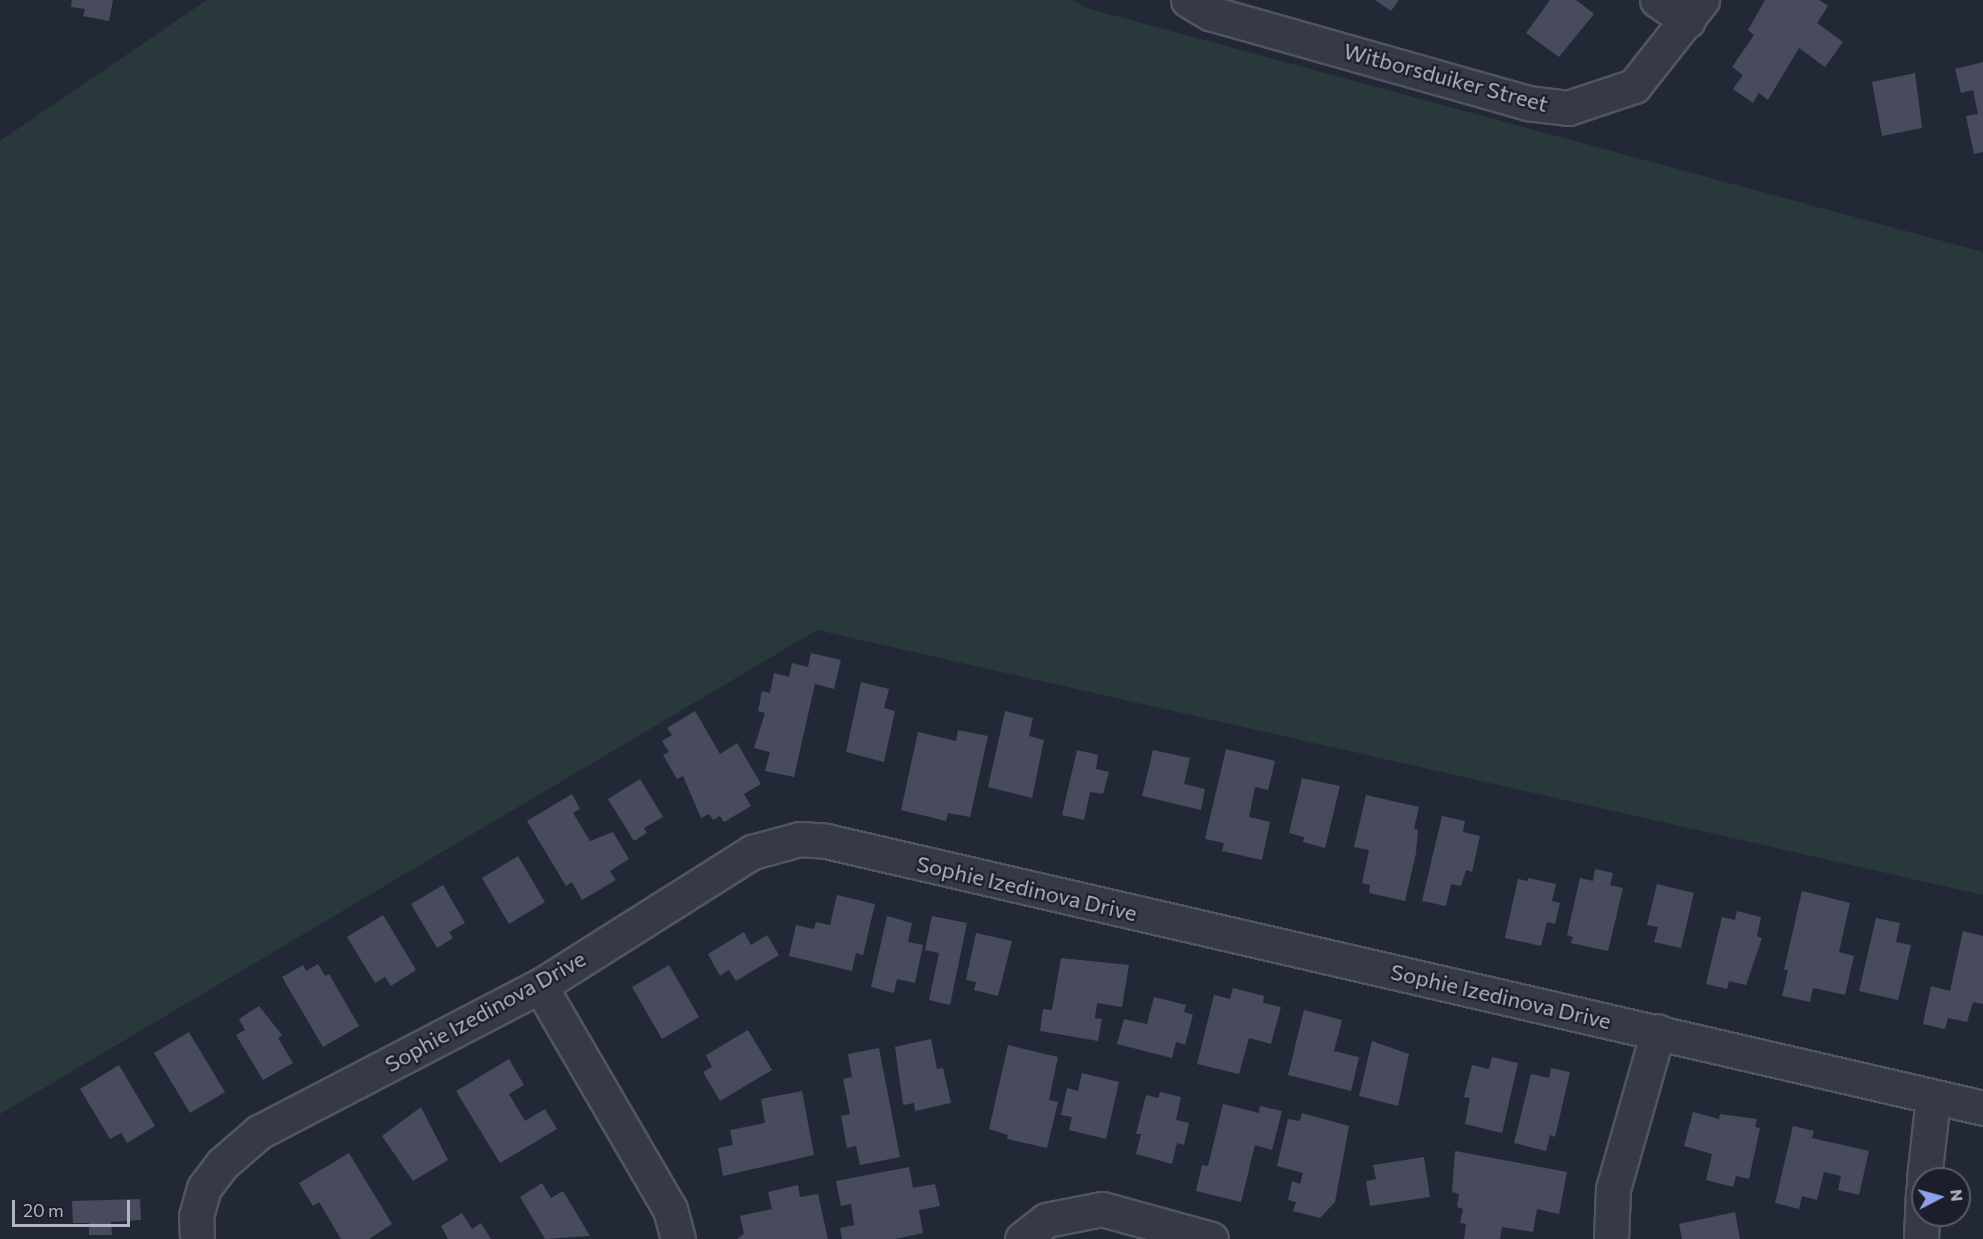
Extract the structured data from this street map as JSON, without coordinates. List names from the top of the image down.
{
  "streets": {
    "street": ["Witborsduiker Street", "Sophie Izedinova Drive"]
  },
  "scale_bar": "20 m",
  "north": "right"
}
